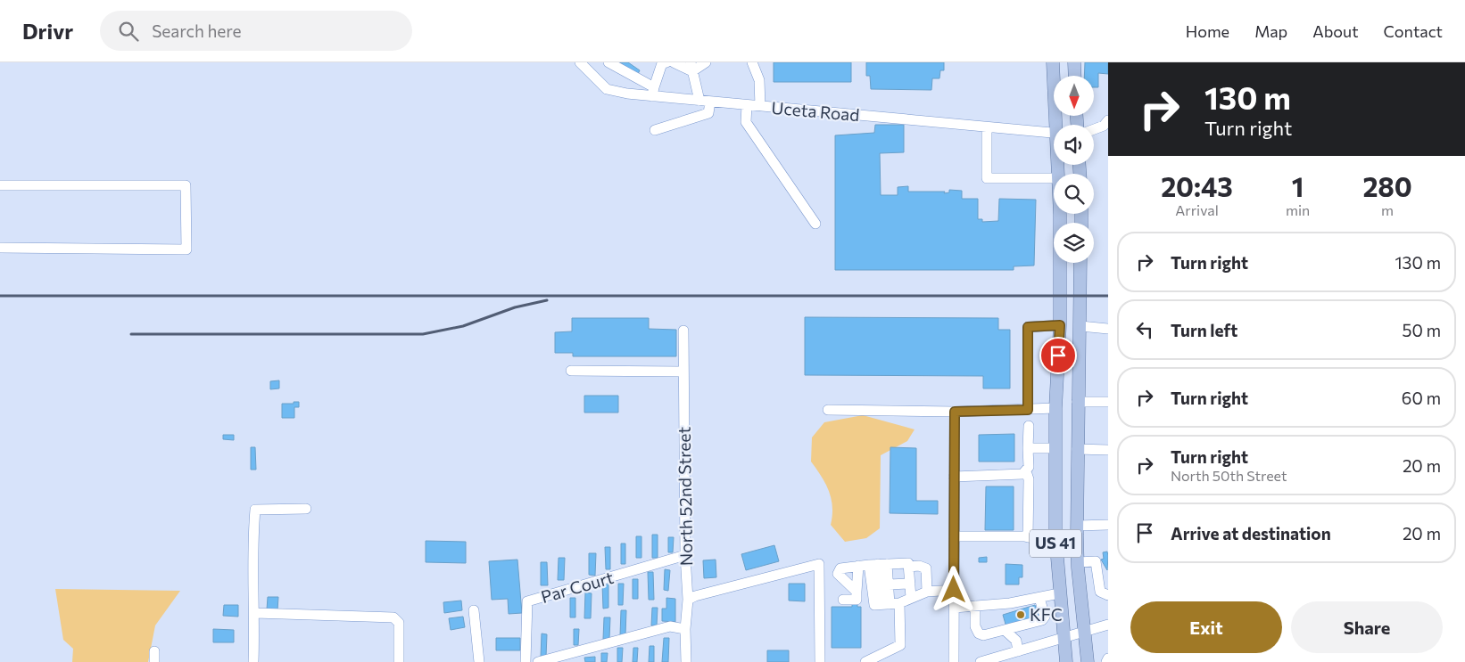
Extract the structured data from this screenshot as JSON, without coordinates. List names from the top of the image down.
{
  "streets": {
    "main road": ["US 41"],
    "street": ["Uceta Road", "North 52nd Street", "Par Court"]
  },
  "crossings": [
    ["North 52nd Street", "Par Court"]
  ],
  "places": ["KFC"],
  "north": "bottom",
  "page": {
    "header": "Drivr",
    "search": "Search here",
    "nav": [
      "Home",
      "Map",
      "About",
      "Contact"
    ],
    "turn": ["130 m", "Turn right"],
    "eta": [
      "20:43",
      "Arrival",
      "1",
      "min",
      "280",
      "m"
    ],
    "list": [
      {
        "name": "Turn right",
        "value": "130 m"
      },
      {
        "name": "Turn left",
        "value": "50 m"
      },
      {
        "name": "Turn right",
        "value": "60 m"
      },
      {
        "name": "Turn right",
        "note": "North 50th Street",
        "value": "20 m"
      },
      {
        "name": "Arrive at destination",
        "value": "20 m"
      }
    ],
    "buttons": ["Exit", "Share"]
  }
}
